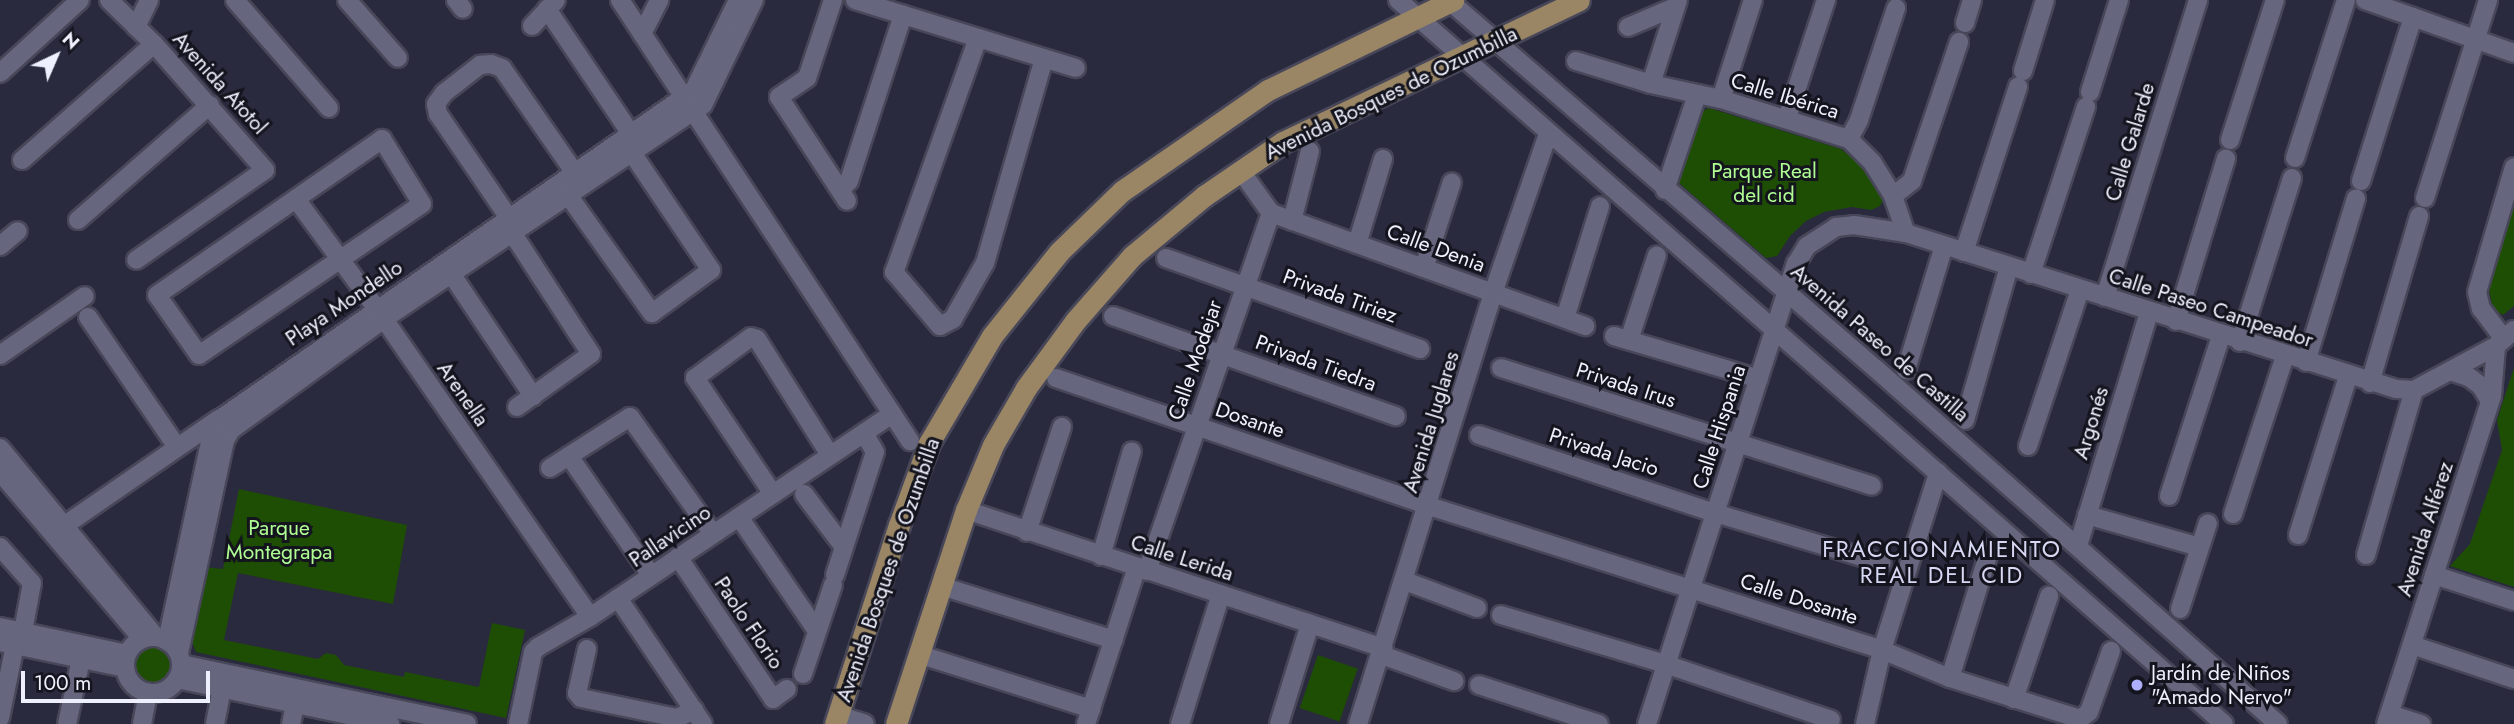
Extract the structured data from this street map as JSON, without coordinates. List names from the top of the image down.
{
  "streets": {
    "main road": ["Avenida Bosques de Ozumbilla"],
    "street": [
      "Avenida Atotol",
      "Calle Ibérica",
      "Calle Galarde",
      "Calle Denia",
      "Privada Tiriez",
      "Playa Mondello",
      "Calle Paseo Campeador",
      "Avenida Paseo de Castilla",
      "Calle Modejar",
      "Privada Tiedra",
      "Privada Irus",
      "Arenella",
      "Dosante",
      "Avenida Juglares",
      "Argonés",
      "Calle Hispania",
      "Privada Jacio",
      "Avenida Alférez",
      "Pallavicino",
      "Calle Lerida",
      "Calle Dosante",
      "Paolo Florio"
    ]
  },
  "crossings": [
    ["Avenida Bosques de Ozumbilla", "Avenida Paseo de Castilla"],
    ["Avenida Bosques de Ozumbilla", "Calle Lerida"],
    ["Calle Ibérica", "Calle Paseo Campeador"],
    ["Calle Ibérica", "Avenida Paseo de Castilla"],
    ["Calle Ibérica", "Calle Hispania"],
    ["Calle Galarde", "Calle Paseo Campeador"],
    ["Calle Denia", "Calle Modejar"],
    ["Calle Denia", "Avenida Juglares"],
    ["Privada Tiriez", "Calle Modejar"],
    ["Playa Mondello", "Arenella"],
    ["Calle Paseo Campeador", "Argonés"],
    ["Calle Paseo Campeador", "Calle Hispania"],
    ["Avenida Paseo de Castilla", "Argonés"],
    ["Avenida Paseo de Castilla", "Calle Hispania"],
    ["Calle Modejar", "Privada Tiedra"],
    ["Calle Modejar", "Dosante"],
    ["Calle Modejar", "Calle Lerida"],
    ["Privada Irus", "Calle Hispania"],
    ["Arenella", "Pallavicino"],
    ["Dosante", "Avenida Juglares"],
    ["Dosante", "Calle Dosante"],
    ["Avenida Juglares", "Calle Lerida"],
    ["Avenida Juglares", "Calle Dosante"],
    ["Calle Hispania", "Privada Jacio"],
    ["Calle Hispania", "Calle Dosante"],
    ["Pallavicino", "Paolo Florio"]
  ],
  "districts": ["FRACCIONAMIENTO REAL DEL CID"],
  "parks": ["Parque Real del cid", "Parque Montegrapa"],
  "places": ["Jardín de Niños \"Amado Nervo\""],
  "scale_bar": "100 m",
  "north": "top right"
}
